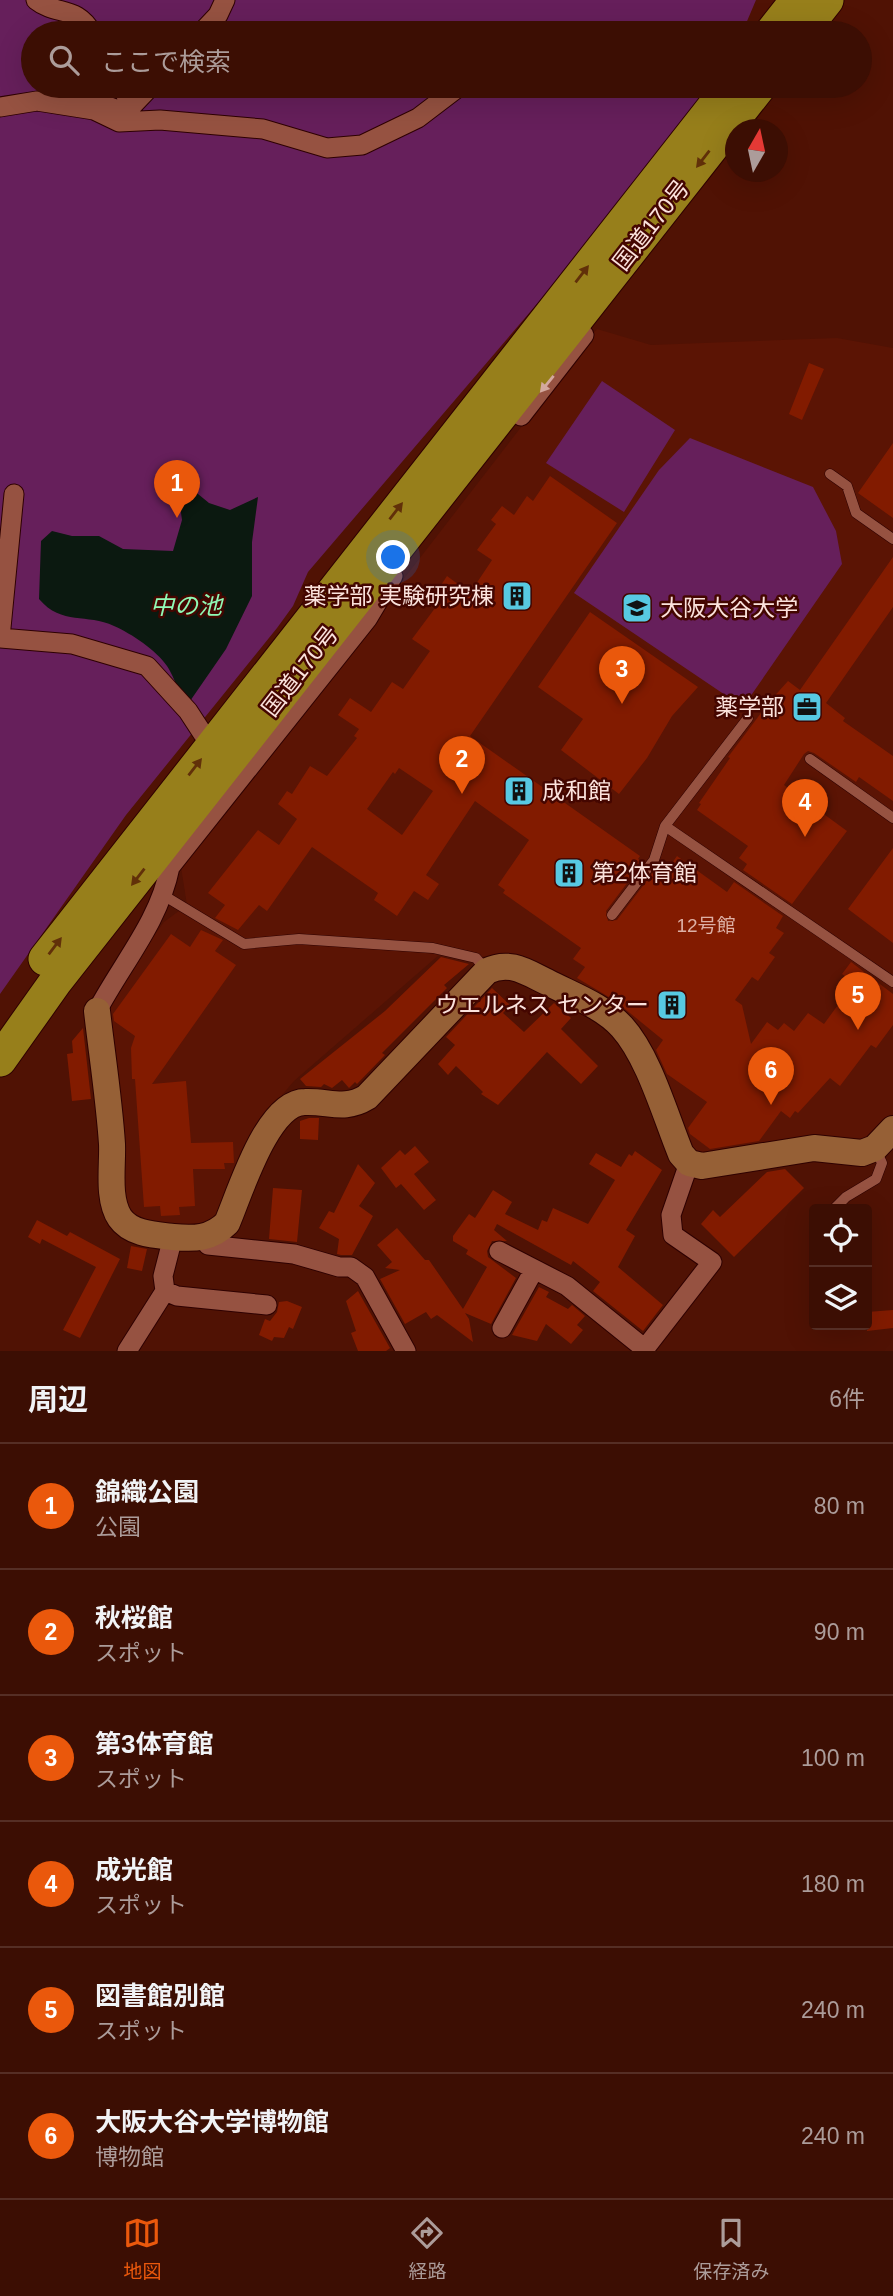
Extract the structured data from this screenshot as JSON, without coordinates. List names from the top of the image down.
{
  "streets": {
    "highway": ["国道170号"]
  },
  "water": ["中の池"],
  "places": {
    "building": [
      "薬学部 実験研究棟",
      "成和館",
      "第2体育館",
      "ウエルネス センター"
    ],
    "school or university": ["大阪大谷大学"],
    "office": ["薬学部"]
  },
  "house_numbers": ["12号館"],
  "north": "top",
  "page": {
    "search": "ここで検索",
    "pins": [
      "1",
      "3",
      "2",
      "4",
      "5",
      "6"
    ],
    "heading": ["周辺", "6件"],
    "list": [
      {
        "mark": "1",
        "name": "錦織公園",
        "note": "公園",
        "value": "80 m"
      },
      {
        "mark": "2",
        "name": "秋桜館",
        "note": "スポット",
        "value": "90 m"
      },
      {
        "mark": "3",
        "name": "第3体育館",
        "note": "スポット",
        "value": "100 m"
      },
      {
        "mark": "4",
        "name": "成光館",
        "note": "スポット",
        "value": "180 m"
      },
      {
        "mark": "5",
        "name": "図書館別館",
        "note": "スポット",
        "value": "240 m"
      },
      {
        "mark": "6",
        "name": "大阪大谷大学博物館",
        "note": "博物館",
        "value": "240 m"
      }
    ],
    "nav": ["地図", "経路", "保存済み"]
  }
}
